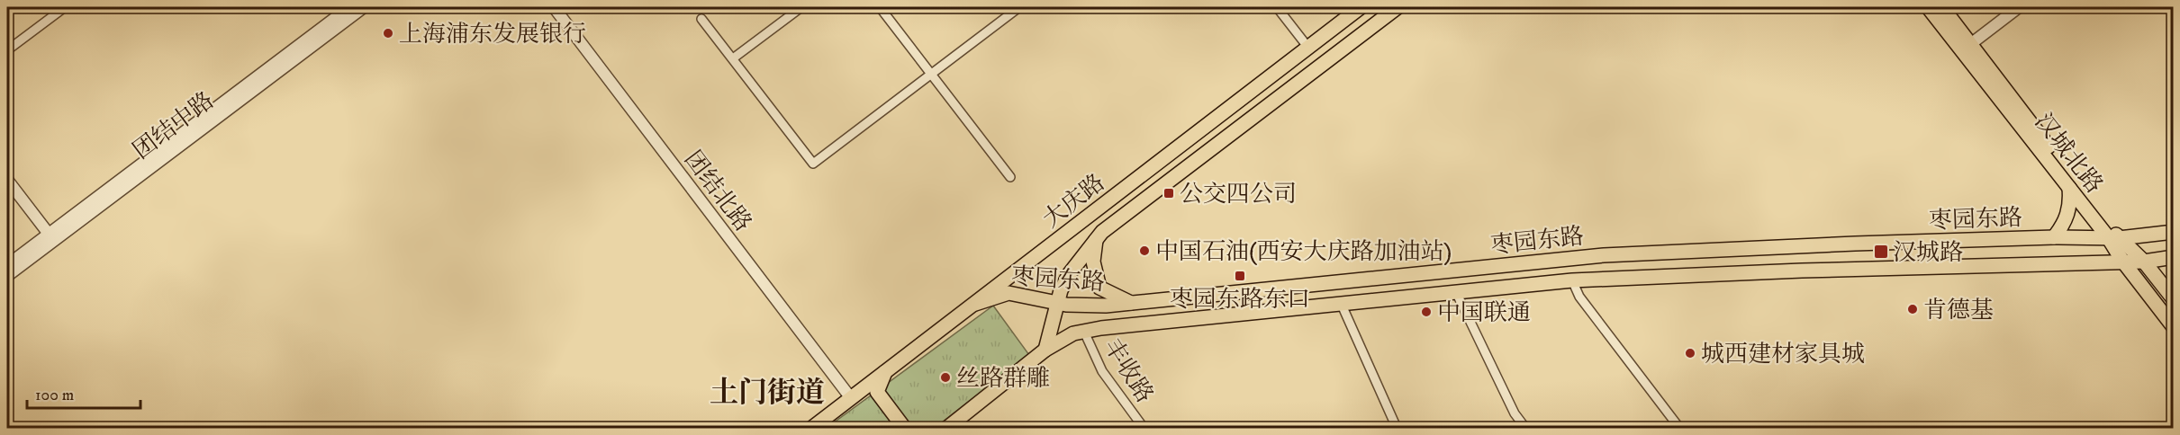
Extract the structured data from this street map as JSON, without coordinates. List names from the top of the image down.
{
  "streets": {
    "main road": ["汉城北路", "大庆路", "枣园东路"],
    "street": ["团结中路", "团结北路", "丰收路"]
  },
  "crossings": [
    ["汉城北路", "枣园东路"],
    ["团结北路", "大庆路"],
    ["大庆路", "枣园东路"],
    ["枣园东路", "丰收路"]
  ],
  "districts": ["土门街道"],
  "places": {
    "other": [
      "上海浦东发展银行",
      "中国石油(西安大庆路加油站)",
      "肯德基",
      "中国联通",
      "城西建材家具城",
      "丝路群雕"
    ],
    "transit": ["公交四公司", "汉城路", "枣园东路东口"]
  },
  "scale_bar": "100 m"
}
